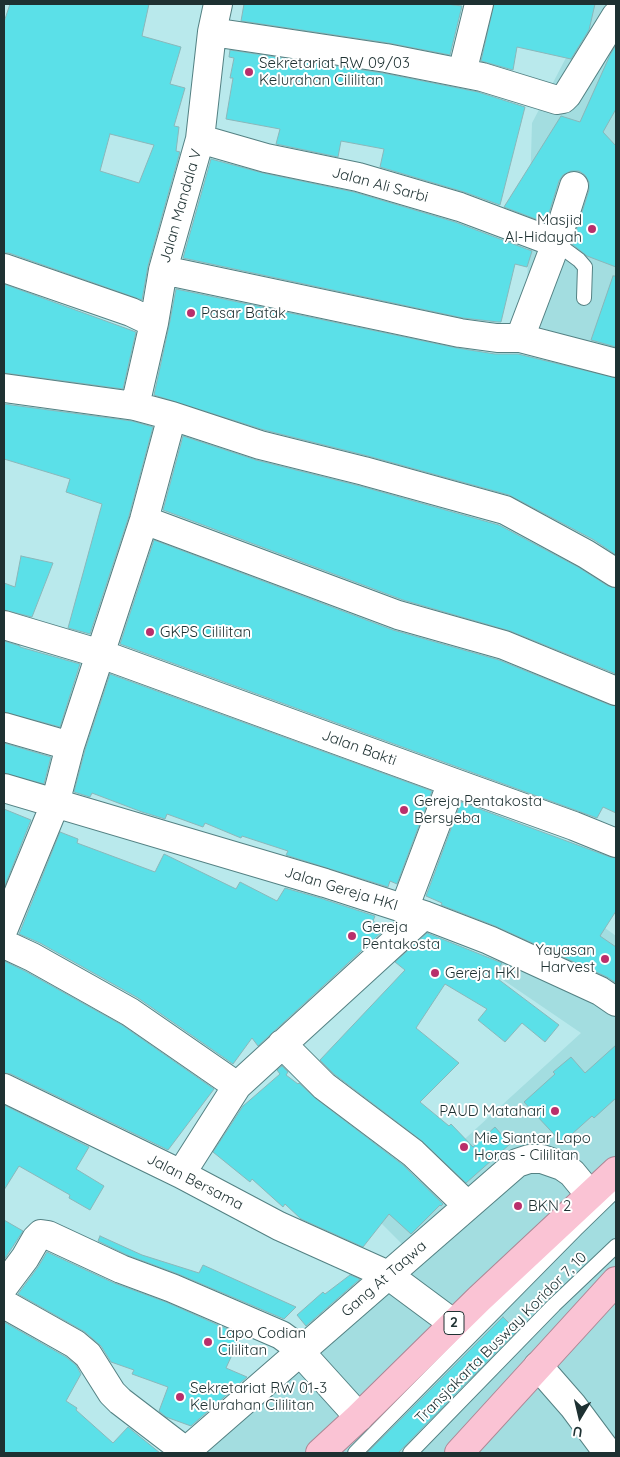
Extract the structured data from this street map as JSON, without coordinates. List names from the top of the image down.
{
  "streets": {
    "highway": ["2"],
    "street": [
      "Jalan Ali Sarbi",
      "Jalan Mandala V",
      "Jalan Bakti",
      "Jalan Gereja HKI",
      "Jalan Bersama",
      "Gang At Taqwa"
    ],
    "lane": ["Transjakarta Busway Koridor 7, 10"]
  },
  "crossings": [
    ["Jalan Ali Sarbi", "Jalan Mandala V"],
    ["Jalan Bersama", "Gang At Taqwa"],
    ["Jalan Bersama", "2"],
    ["Gang At Taqwa", "2"],
    ["Gang At Taqwa", "Transjakarta Busway Koridor 7, 10"],
    ["2", "Transjakarta Busway Koridor 7, 10"]
  ],
  "places": [
    "Sekretariat RW 09/03 Kelurahan Cililitan",
    "Masjid Al-Hidayah",
    "Pasar Batak",
    "GKPS Cililitan",
    "Gereja Pentakosta Bersyeba",
    "Gereja Pentakosta",
    "Yayasan Harvest",
    "Gereja HKI",
    "PAUD Matahari",
    "Mie Siantar Lapo Horas - Cililitan",
    "BKN 2",
    "Lapo Codian Cililitan",
    "Sekretariat RW 01-3 Kelurahan Cililitan"
  ],
  "north": "bottom"
}
